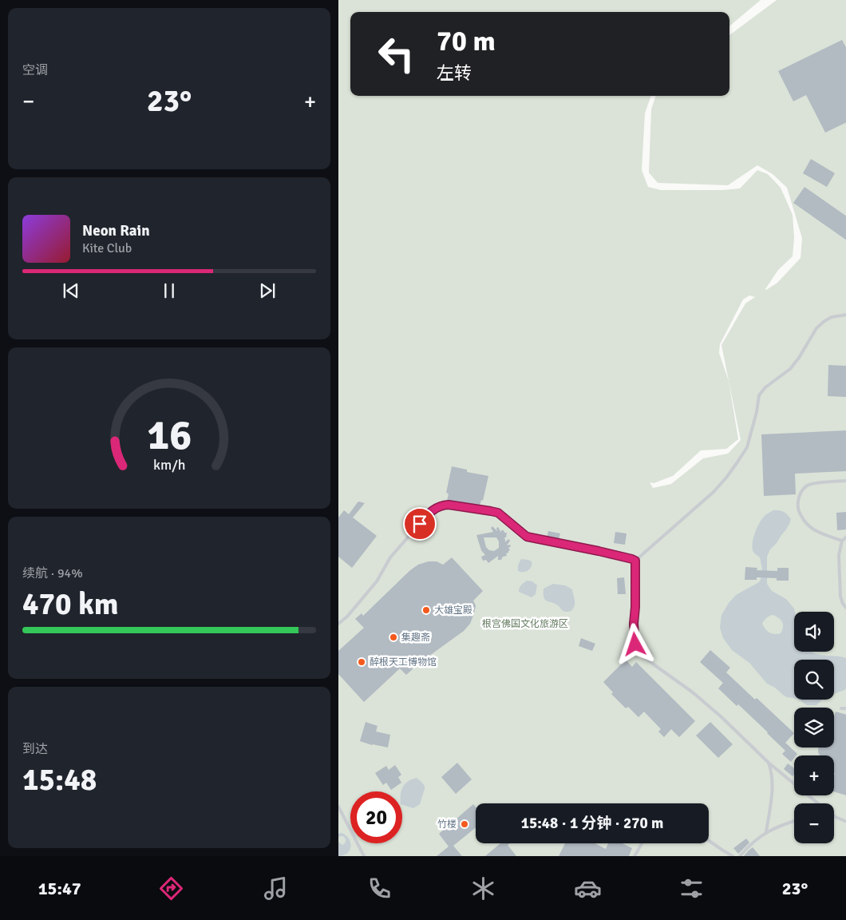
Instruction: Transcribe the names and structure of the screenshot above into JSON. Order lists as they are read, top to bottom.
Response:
{
  "parks": ["根宫佛国文化旅游区"],
  "places": [
    "大雄宝殿",
    "集趣斋",
    "醉根天工博物馆",
    "竹楼"
  ],
  "page": {
    "tile": [
      "空调",
      ["续航 · 94%", "470 km"],
      ["到达", "15:48"]
    ],
    "turn": ["70 m", "左转"],
    "heat": ["−", "23°", "+"],
    "song": ["Neon Rain", "Kite Club"],
    "map_buttons": ["+", "−"],
    "limit": "20",
    "trip": "15:48 · 1 分钟 · 270 m",
    "tabs": ["15:47", "23°"],
    "gauge": ["16", "km/h"]
  }
}
